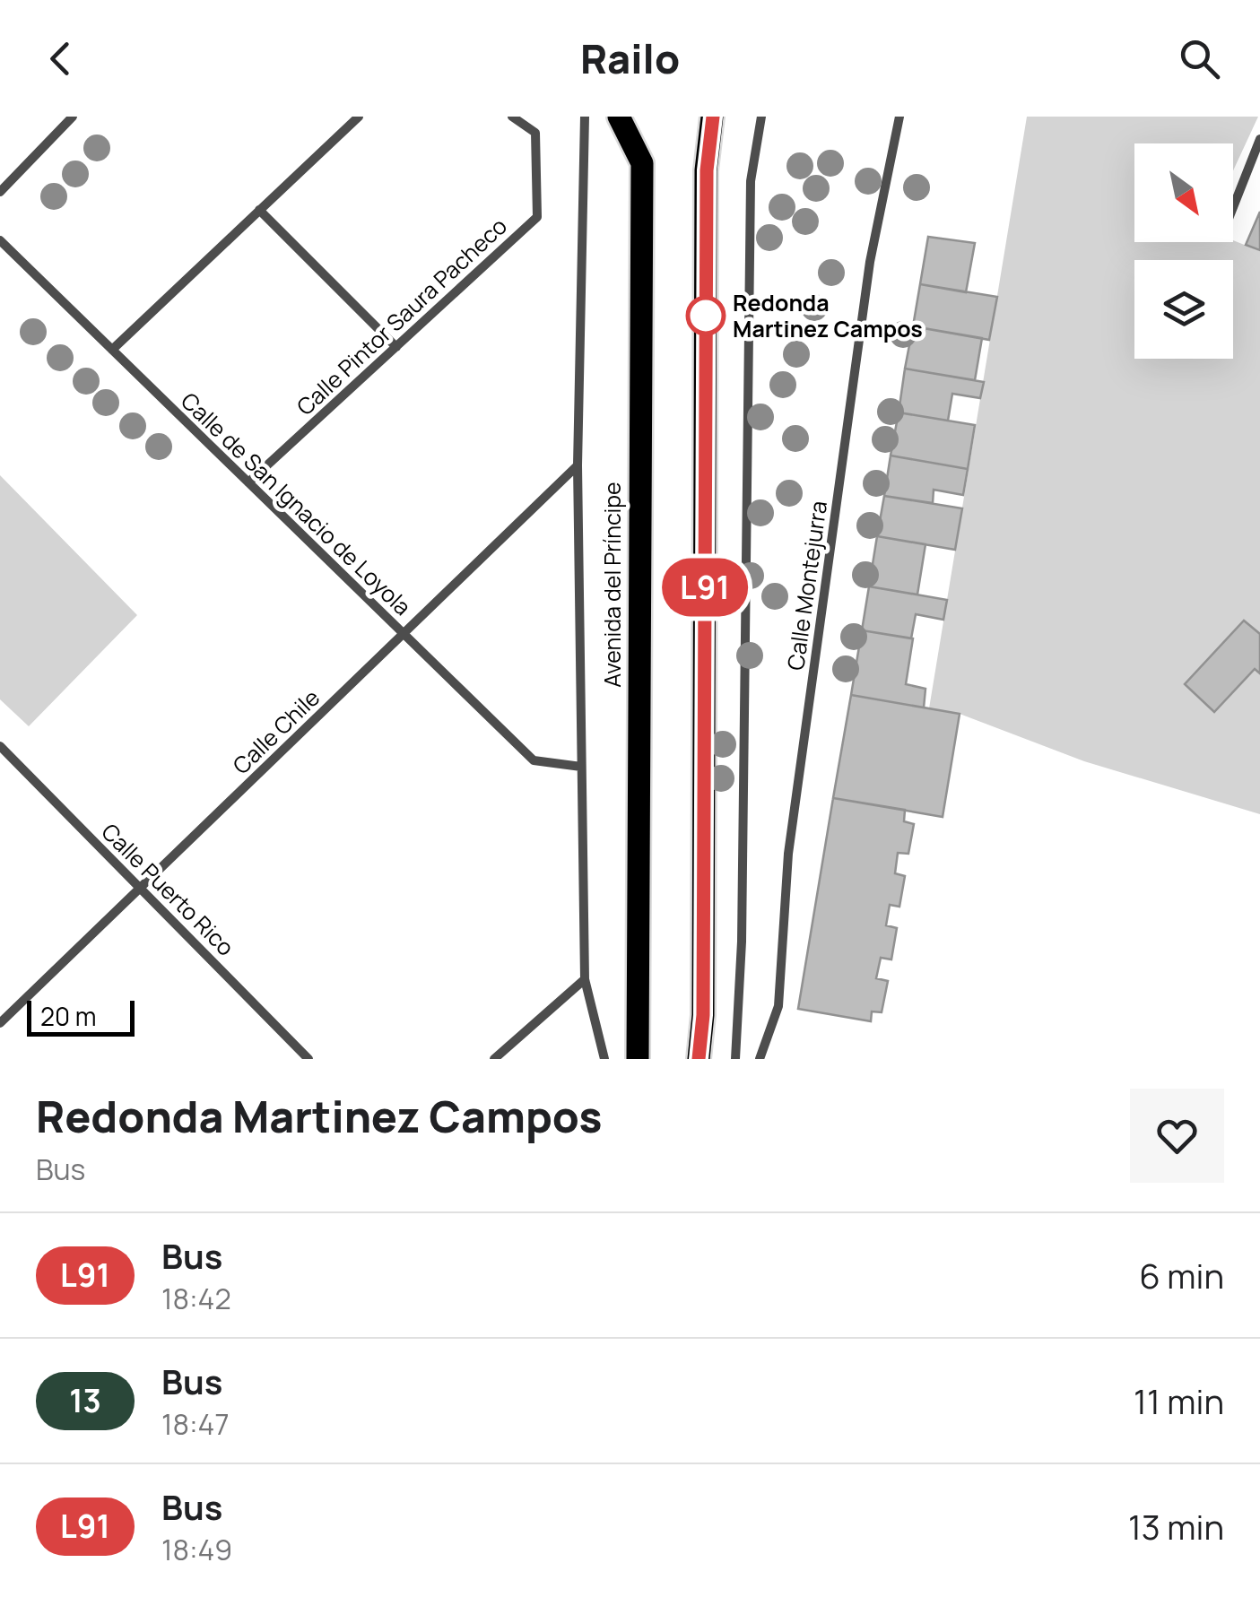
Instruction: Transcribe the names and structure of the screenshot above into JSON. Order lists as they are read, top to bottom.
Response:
{
  "streets": {
    "main road": ["Avenida del Príncipe"],
    "street": [
      "Calle Pintor Saura Pacheco",
      "Calle de San Ignacio de Loyola",
      "Calle Montejurra",
      "Calle Chile",
      "Calle Puerto Rico"
    ]
  },
  "crossings": [
    ["Calle Pintor Saura Pacheco", "Calle de San Ignacio de Loyola"],
    ["Calle de San Ignacio de Loyola", "Avenida del Príncipe"],
    ["Calle de San Ignacio de Loyola", "Calle Chile"],
    ["Avenida del Príncipe", "Calle Chile"],
    ["Calle Chile", "Calle Puerto Rico"]
  ],
  "places": ["Redonda Martinez Campos"],
  "lines": ["bus line L91"],
  "scale_bar": "20 m",
  "north": "bottom right",
  "page": {
    "header": "Railo",
    "on_map": "L91",
    "scale": "20 m",
    "heading": ["Redonda Martinez Campos", "Bus"],
    "list": [
      {
        "mark": "L91",
        "name": "Bus",
        "note": "18:42",
        "value": "6 min"
      },
      {
        "mark": "13",
        "name": "Bus",
        "note": "18:47",
        "value": "11 min"
      },
      {
        "mark": "L91",
        "name": "Bus",
        "note": "18:49",
        "value": "13 min"
      }
    ]
  }
}
